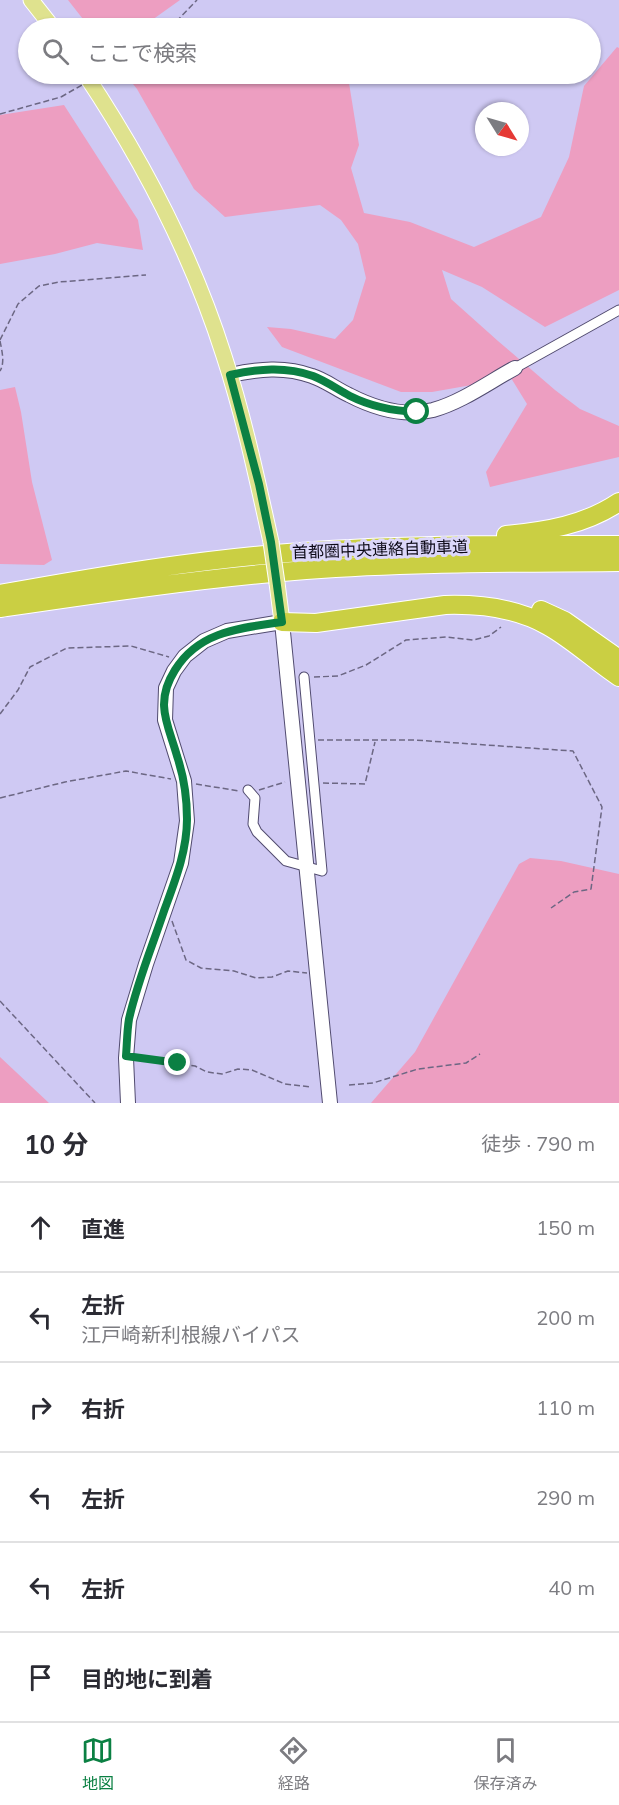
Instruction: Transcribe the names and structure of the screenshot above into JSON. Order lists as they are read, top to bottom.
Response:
{
  "streets": {
    "highway": ["首都圏中央連絡自動車道"]
  },
  "north": "bottom right",
  "page": {
    "search": "ここで検索",
    "heading": ["10 分", "徒歩 · 790 m"],
    "list": [
      ["直進", "150 m"],
      ["左折", "江戸崎新利根線バイパス", "200 m"],
      ["右折", "110 m"],
      ["左折", "290 m"],
      ["左折", "40 m"],
      "目的地に到着"
    ],
    "nav": ["地図", "経路", "保存済み"]
  }
}
